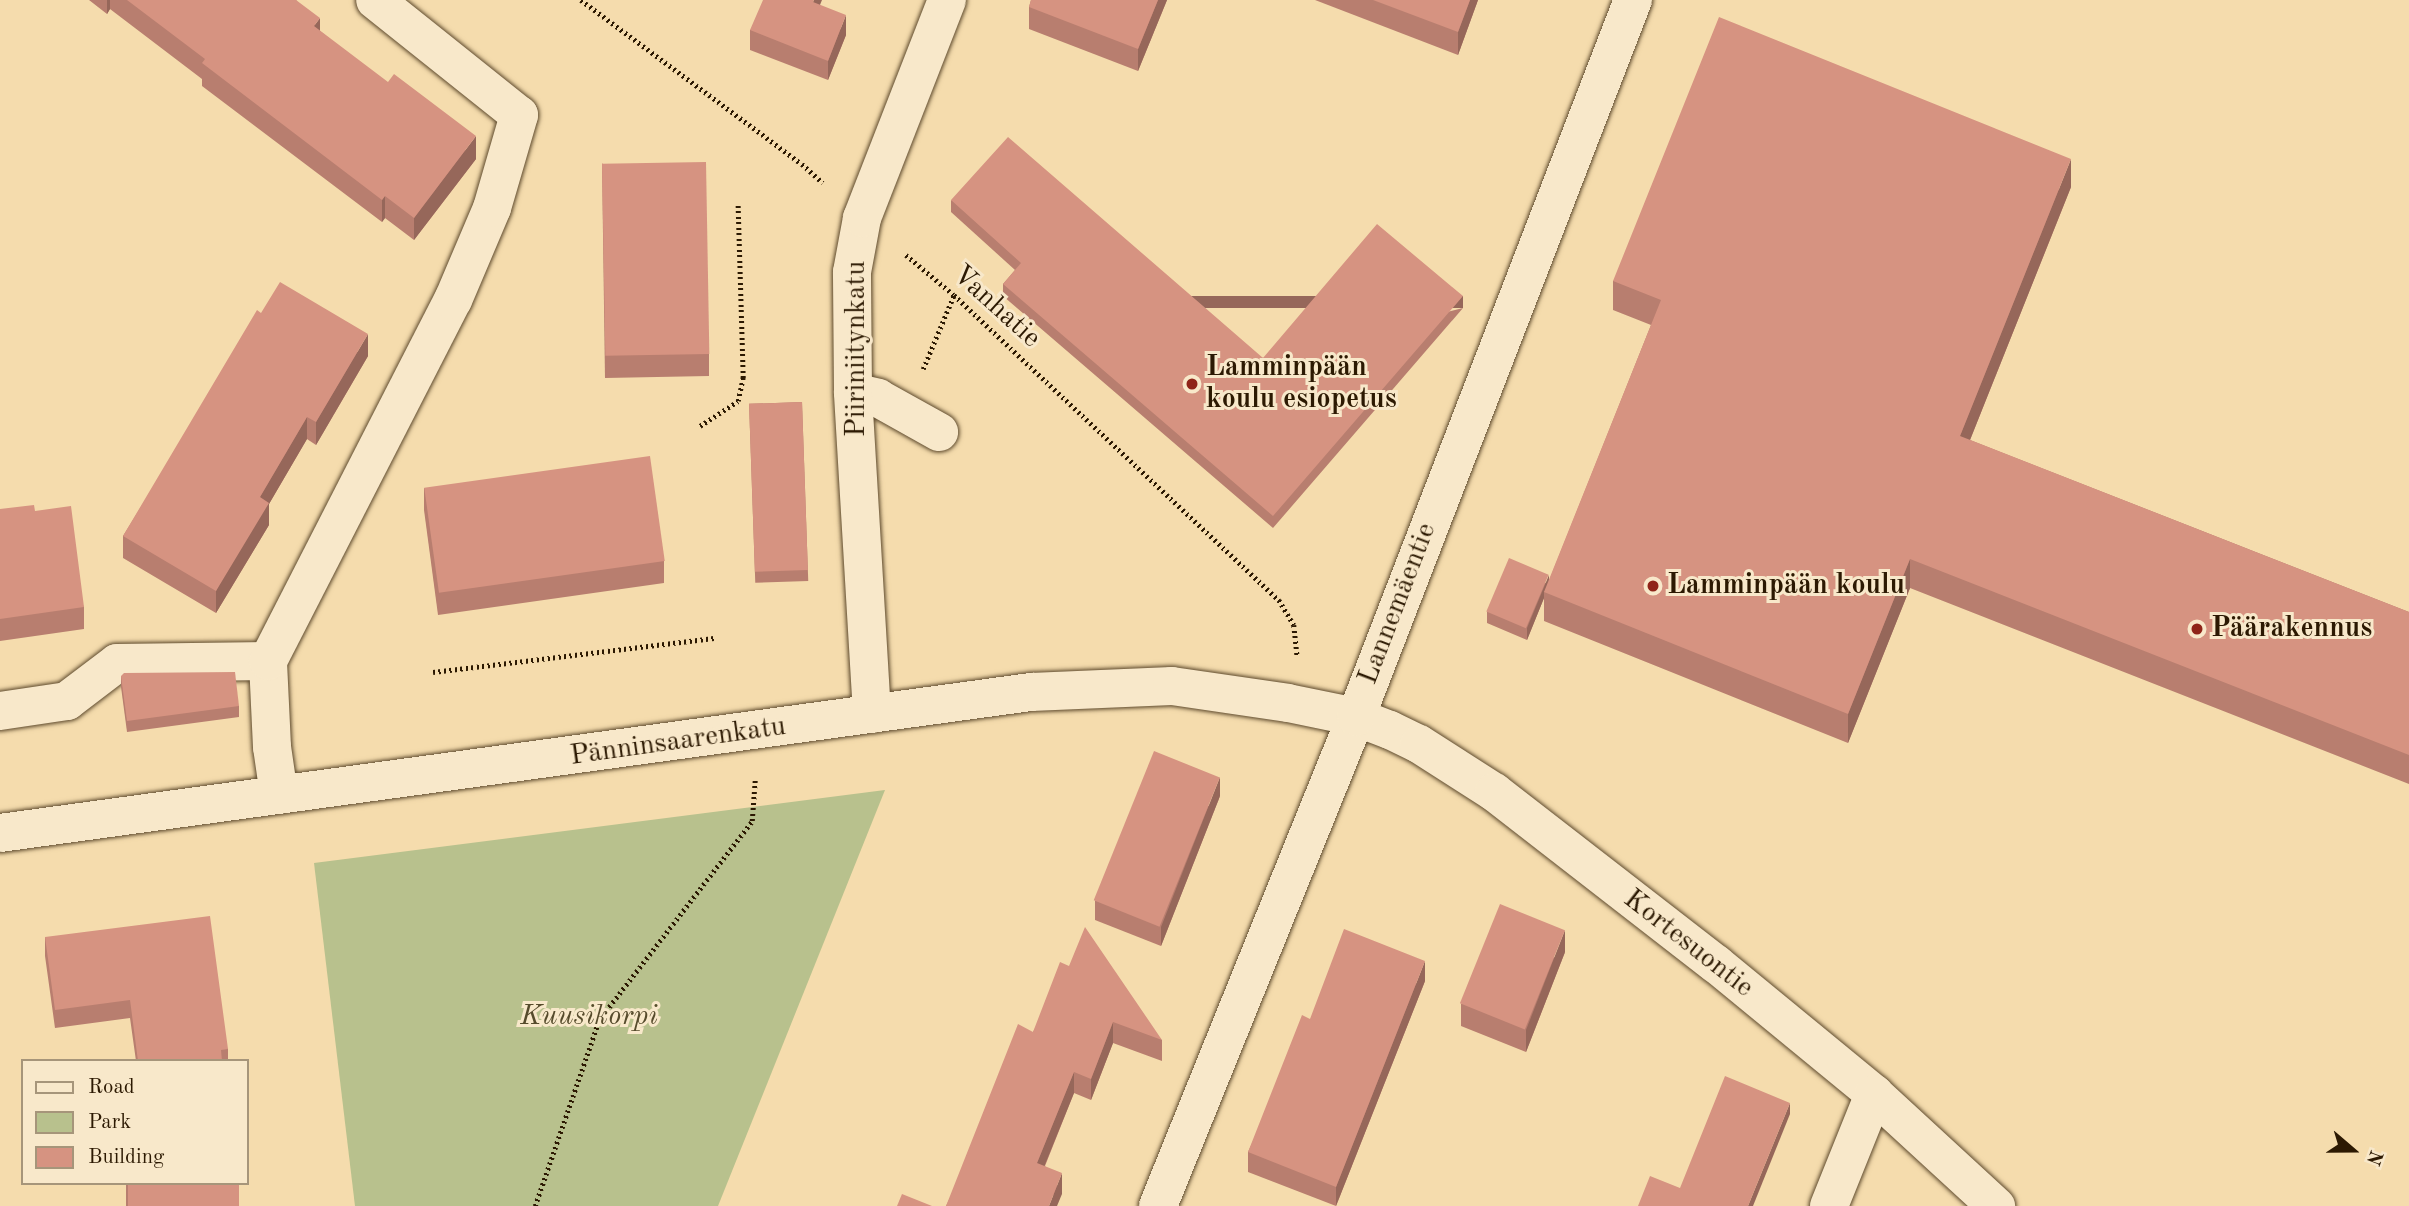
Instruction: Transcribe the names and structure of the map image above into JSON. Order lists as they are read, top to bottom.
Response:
{
  "streets": {
    "street": [
      "Piiriniitynkatu",
      "Lannemäentie",
      "Pänninsaarenkatu",
      "Kortesuontie"
    ],
    "path": ["Vanhatie"]
  },
  "crossings": [
    ["Vanhatie", "Piiriniitynkatu"],
    ["Vanhatie", "Pänninsaarenkatu"],
    ["Piiriniitynkatu", "Pänninsaarenkatu"],
    ["Lannemäentie", "Pänninsaarenkatu"],
    ["Lannemäentie", "Kortesuontie"],
    ["Pänninsaarenkatu", "Kortesuontie"]
  ],
  "parks": ["Kuusikorpi"],
  "places": ["Lamminpään koulu esiopetus", "Lamminpään koulu", "Päärakennus"],
  "legend": ["Road", "Park", "Building"],
  "north": "right"
}
